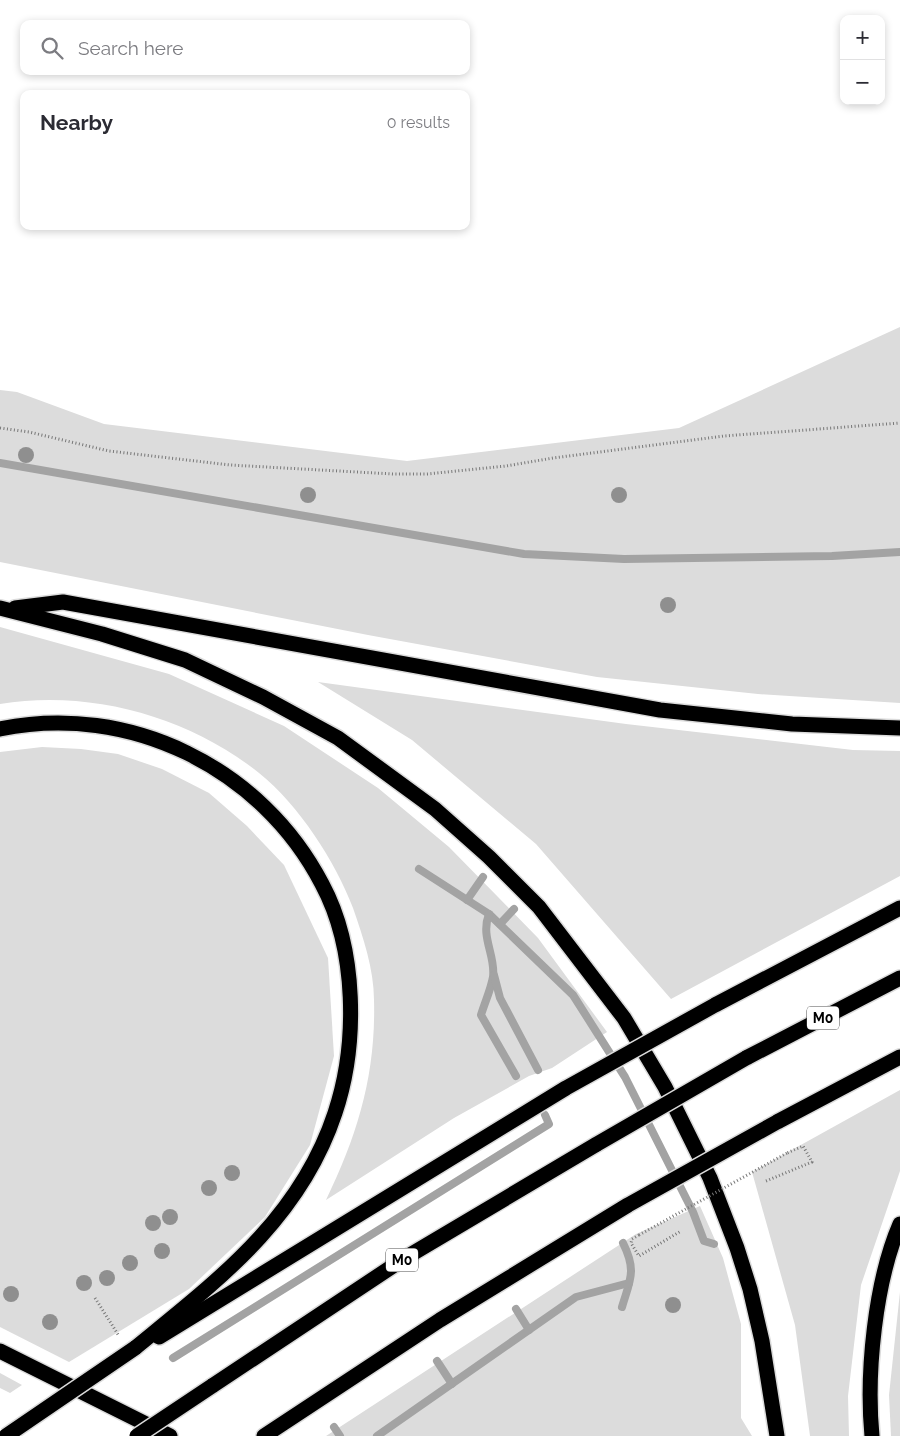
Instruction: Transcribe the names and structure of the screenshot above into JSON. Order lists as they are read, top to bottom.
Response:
{
  "streets": {
    "highway": ["M0"]
  },
  "page": {
    "map_buttons": ["+", "−"],
    "search": "Search here",
    "heading": ["Nearby", "0 results"]
  }
}
